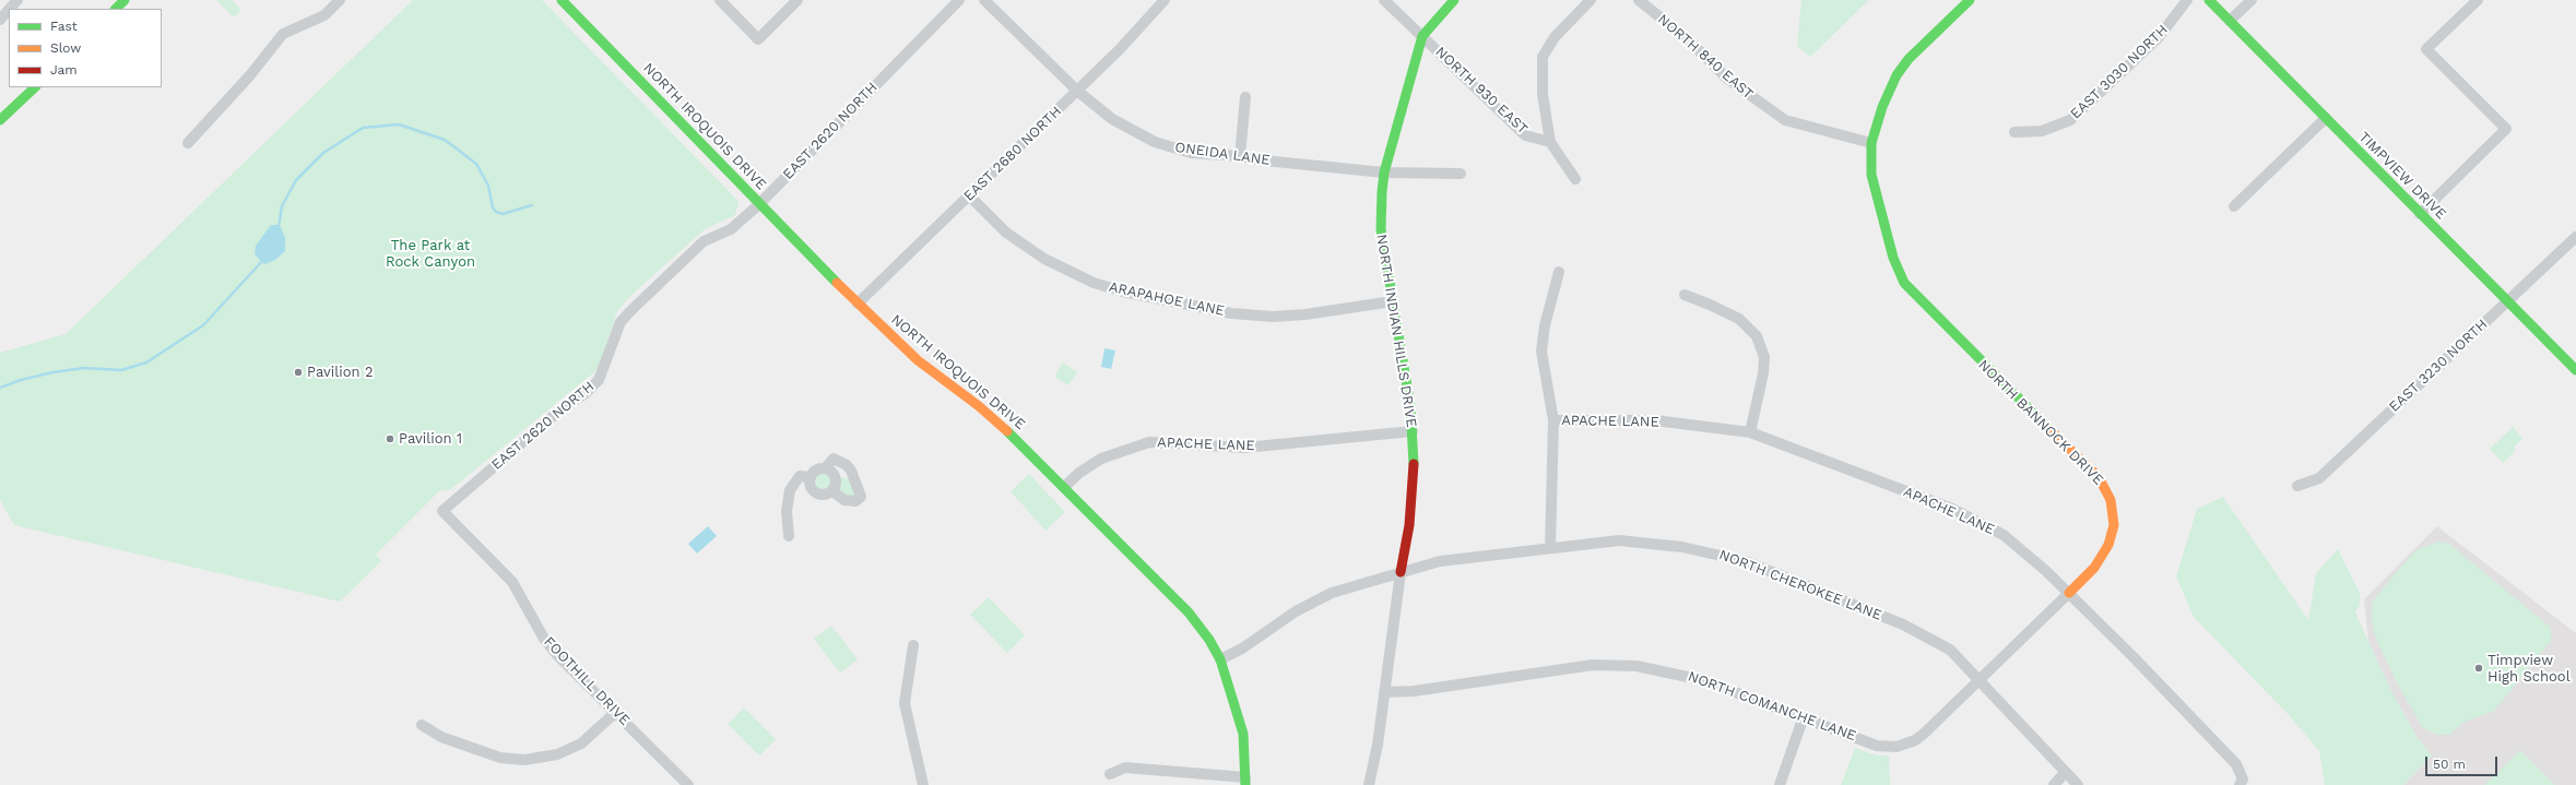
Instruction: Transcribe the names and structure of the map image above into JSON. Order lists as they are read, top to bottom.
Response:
{
  "streets": {
    "street": [
      "NORTH 840 EAST",
      "EAST 3030 NORTH",
      "NORTH 930 EAST",
      "NORTH IROQUOIS DRIVE",
      "EAST 2620 NORTH",
      "EAST 2680 NORTH",
      "ONEIDA LANE",
      "TIMPVIEW DRIVE",
      "ARAPAHOE LANE",
      "NORTH INDIAN HILLS DRIVE",
      "EAST 3230 NORTH",
      "APACHE LANE",
      "NORTH BANNOCK DRIVE",
      "NORTH CHEROKEE LANE",
      "FOOTHILL DRIVE",
      "NORTH COMANCHE LANE"
    ]
  },
  "crossings": [
    ["NORTH 840 EAST", "NORTH BANNOCK DRIVE"],
    ["NORTH 930 EAST", "NORTH INDIAN HILLS DRIVE"],
    ["NORTH IROQUOIS DRIVE", "EAST 2620 NORTH"],
    ["NORTH IROQUOIS DRIVE", "EAST 2680 NORTH"],
    ["NORTH IROQUOIS DRIVE", "APACHE LANE"],
    ["NORTH IROQUOIS DRIVE", "NORTH CHEROKEE LANE"],
    ["EAST 2620 NORTH", "FOOTHILL DRIVE"],
    ["EAST 2680 NORTH", "ONEIDA LANE"],
    ["EAST 2680 NORTH", "ARAPAHOE LANE"],
    ["ONEIDA LANE", "NORTH INDIAN HILLS DRIVE"],
    ["TIMPVIEW DRIVE", "EAST 3230 NORTH"],
    ["ARAPAHOE LANE", "NORTH INDIAN HILLS DRIVE"],
    ["NORTH INDIAN HILLS DRIVE", "APACHE LANE"],
    ["NORTH INDIAN HILLS DRIVE", "NORTH CHEROKEE LANE"],
    ["NORTH INDIAN HILLS DRIVE", "NORTH COMANCHE LANE"],
    ["APACHE LANE", "NORTH BANNOCK DRIVE"],
    ["NORTH BANNOCK DRIVE", "NORTH CHEROKEE LANE"],
    ["NORTH BANNOCK DRIVE", "NORTH COMANCHE LANE"],
    ["NORTH CHEROKEE LANE", "NORTH COMANCHE LANE"]
  ],
  "parks": ["The Park at Rock Canyon"],
  "places": ["Pavilion 2", "Pavilion 1", "Timpview High School"],
  "legend": ["Fast", "Slow", "Jam"],
  "scale_bar": "50 m"
}
